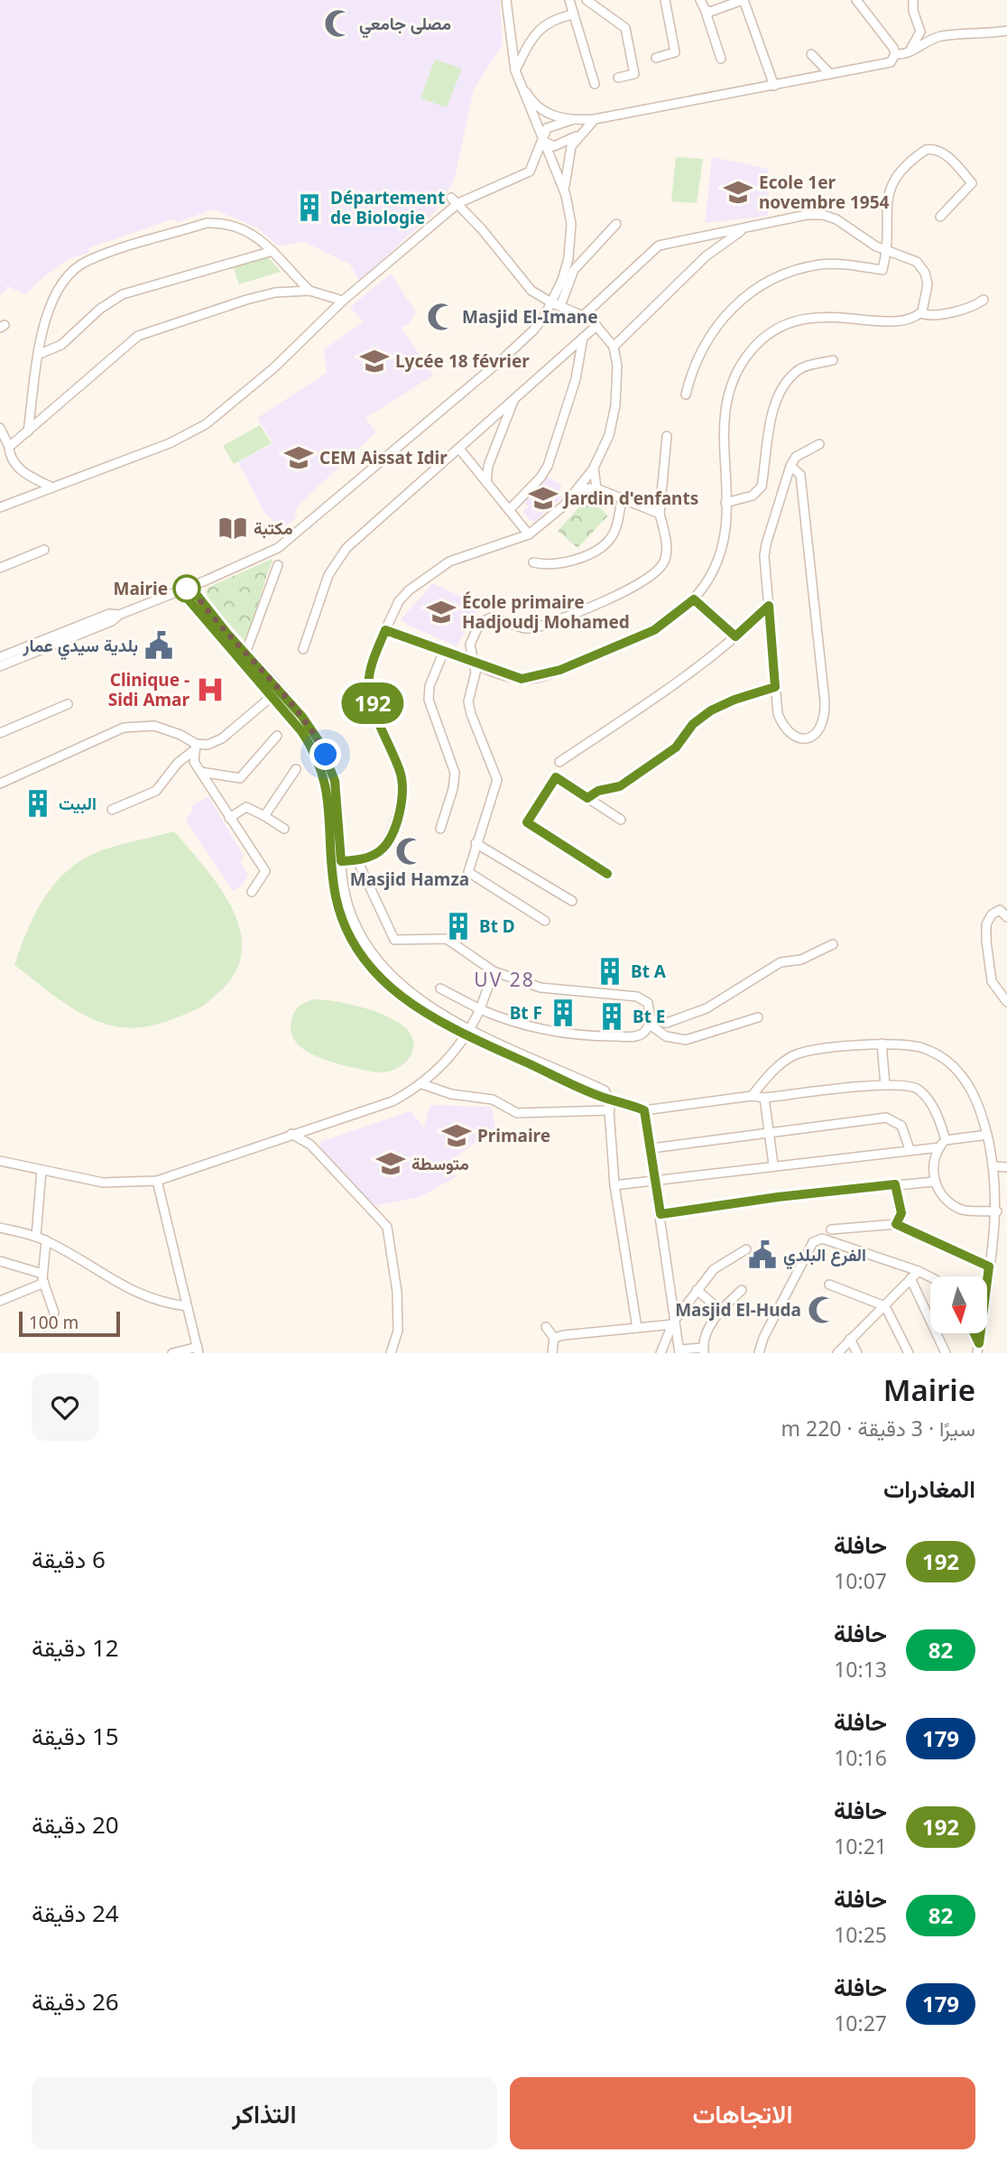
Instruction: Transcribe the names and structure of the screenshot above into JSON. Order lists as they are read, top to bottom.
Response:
{
  "districts": ["UV 28"],
  "places": {
    "mosque": [
      "مصلى جامعي",
      "Masjid El-Imane",
      "Masjid Hamza",
      "Masjid El-Huda"
    ],
    "school or university": [
      "Ecole 1er novembre 1954",
      "Lycée 18 février",
      "CEM Aissat Idir",
      "Jardin d'enfants",
      "École primaire Hadjoudj Mohamed",
      "Primaire",
      "متوسطة"
    ],
    "building": [
      "Département de Biologie",
      "البيت",
      "Bt D",
      "Bt A",
      "Bt F",
      "Bt E"
    ],
    "library": ["مكتبة"],
    "other": ["Mairie"],
    "public building": ["بلدية سيدي عمار", "الفرع البلدي"],
    "hospital": ["Clinique - Sidi Amar"]
  },
  "lines": ["bus line 192"],
  "scale_bar": "100 m",
  "north": "bottom",
  "page": {
    "on_map": "192",
    "scale": "100 m",
    "heading": [
      ["Mairie", "سيرًا · 3 دقيقة · 220 m"],
      "المغادرات"
    ],
    "list": [
      {
        "mark": "192",
        "name": "حافلة",
        "note": "10:07",
        "value": "6 دقيقة"
      },
      {
        "mark": "82",
        "name": "حافلة",
        "note": "10:13",
        "value": "12 دقيقة"
      },
      {
        "mark": "179",
        "name": "حافلة",
        "note": "10:16",
        "value": "15 دقيقة"
      },
      {
        "mark": "192",
        "name": "حافلة",
        "note": "10:21",
        "value": "20 دقيقة"
      },
      {
        "mark": "82",
        "name": "حافلة",
        "note": "10:25",
        "value": "24 دقيقة"
      },
      {
        "mark": "179",
        "name": "حافلة",
        "note": "10:27",
        "value": "26 دقيقة"
      }
    ],
    "buttons": ["الاتجاهات", "التذاكر"]
  }
}
